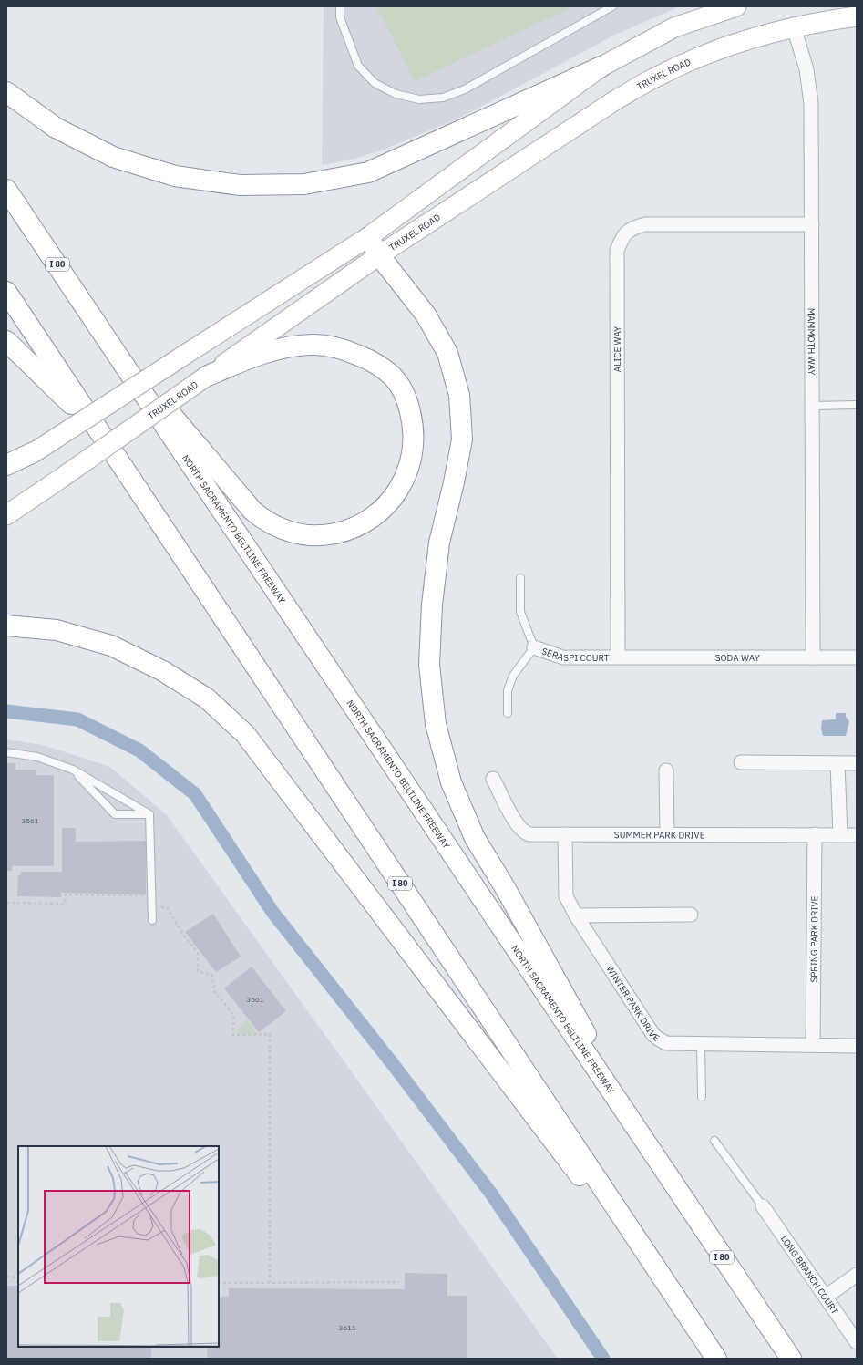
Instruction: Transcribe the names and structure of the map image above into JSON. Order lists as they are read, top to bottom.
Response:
{
  "streets": {
    "highway": ["I 80", "NORTH SACRAMENTO BELTLINE FREEWAY"],
    "main road": ["TRUXEL ROAD"],
    "street": [
      "MAMMOTH WAY",
      "ALICE WAY",
      "SERASPI COURT",
      "SODA WAY",
      "SUMMER PARK DRIVE",
      "SPRING PARK DRIVE",
      "WINTER PARK DRIVE",
      "LONG BRANCH COURT"
    ]
  },
  "crossings": [
    ["TRUXEL ROAD", "MAMMOTH WAY"],
    ["MAMMOTH WAY", "ALICE WAY"],
    ["MAMMOTH WAY", "SODA WAY"],
    ["ALICE WAY", "SERASPI COURT"],
    ["ALICE WAY", "SODA WAY"],
    ["SERASPI COURT", "SODA WAY"],
    ["SUMMER PARK DRIVE", "SPRING PARK DRIVE"],
    ["SUMMER PARK DRIVE", "WINTER PARK DRIVE"],
    ["SPRING PARK DRIVE", "WINTER PARK DRIVE"]
  ],
  "house_numbers": ["3561", "3601", "3611"]
}
